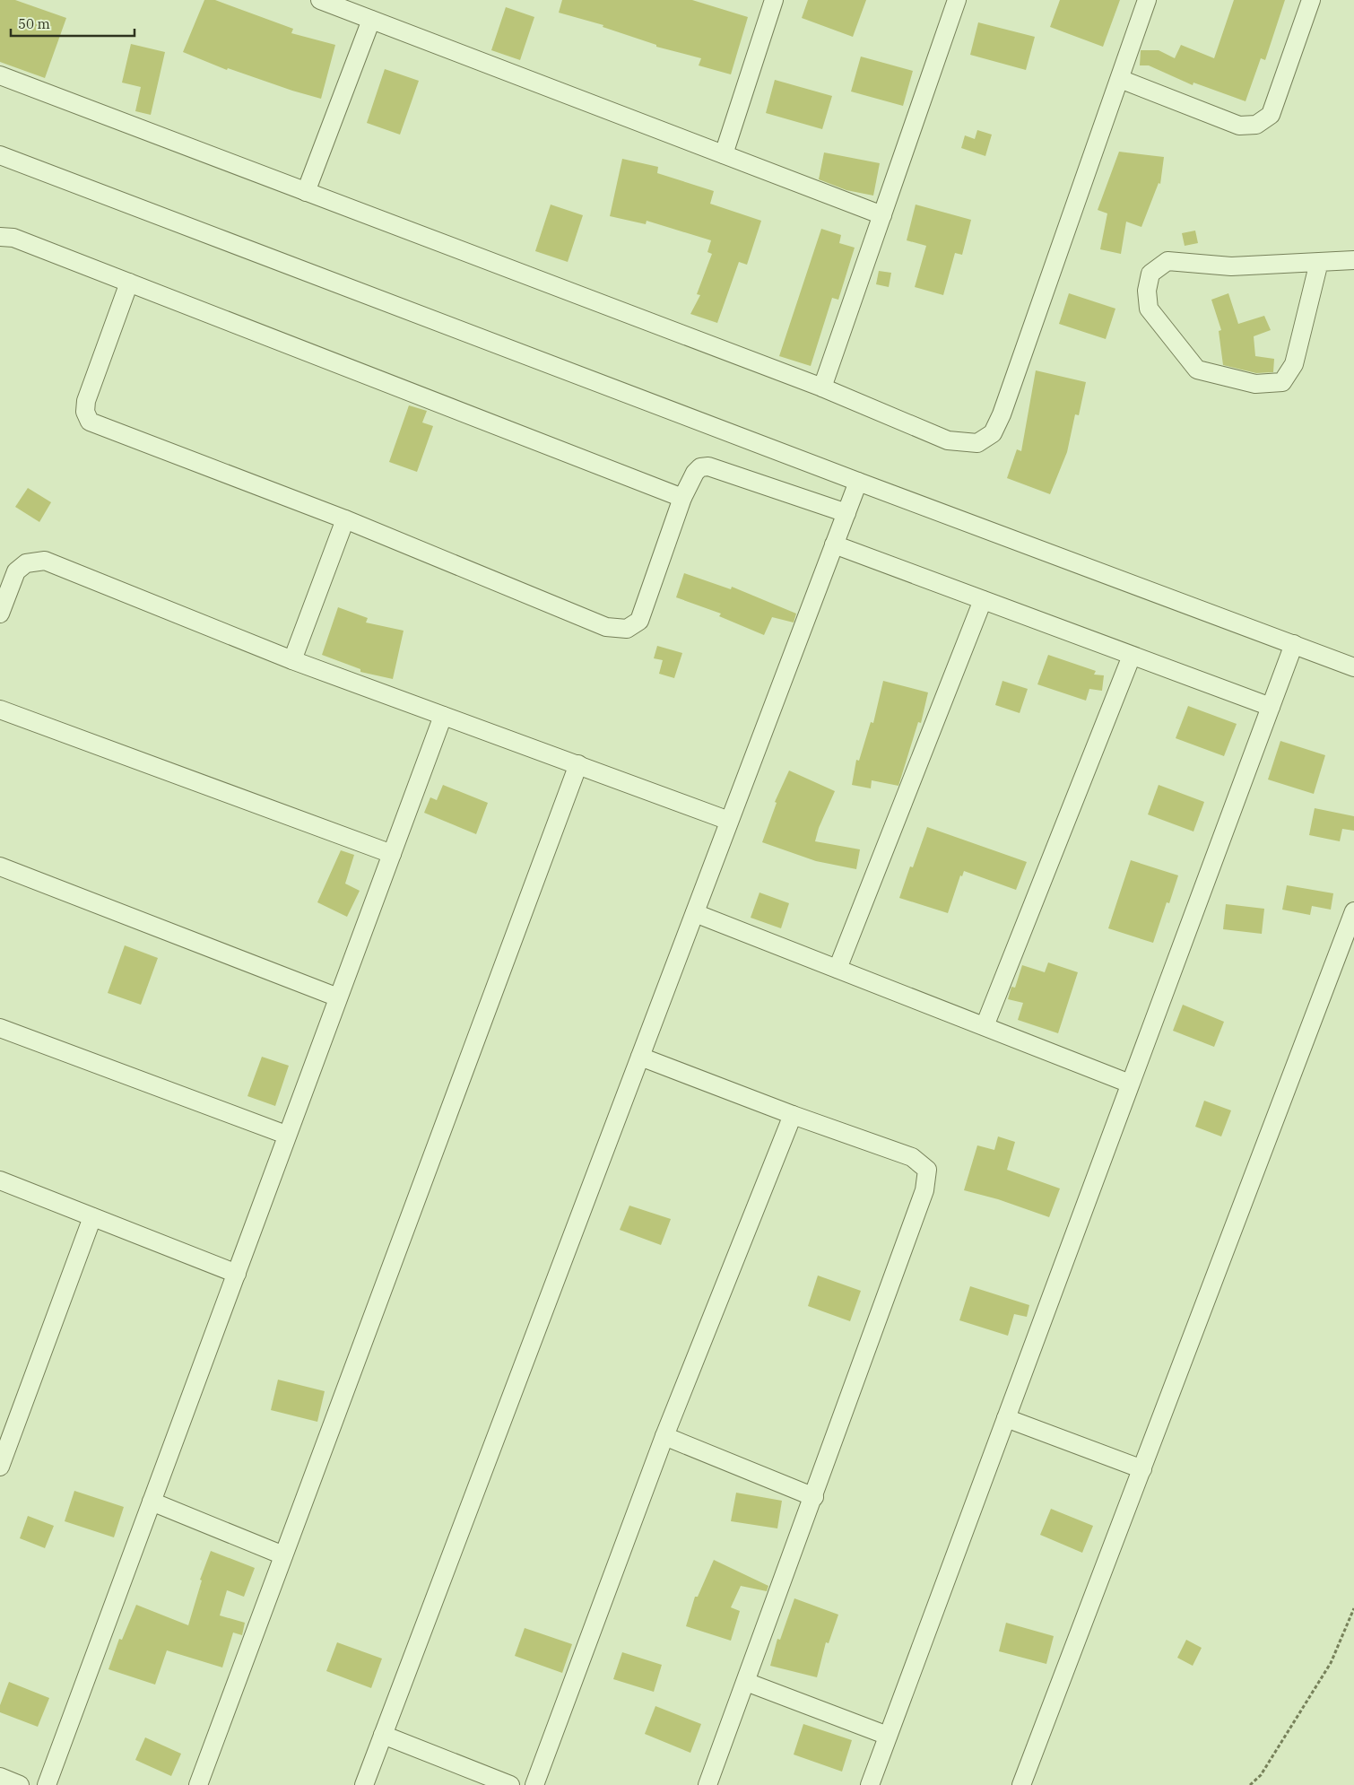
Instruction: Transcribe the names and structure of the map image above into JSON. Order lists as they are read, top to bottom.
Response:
{
  "scale_bar": "50 m"
}
